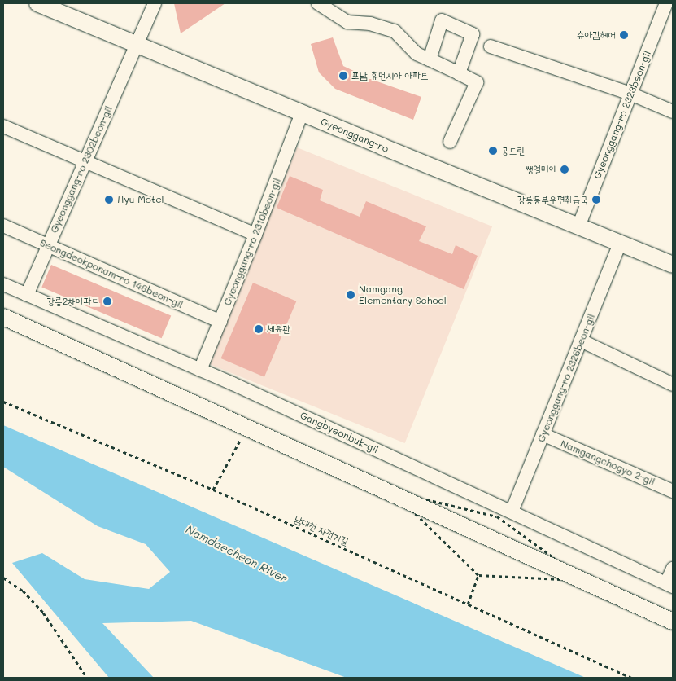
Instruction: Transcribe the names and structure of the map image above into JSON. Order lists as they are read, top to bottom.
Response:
{
  "streets": {
    "street": [
      "Gyeonggang-ro 2323beon-gil",
      "Gyeonggang-ro",
      "Gyeonggang-ro 2302beon-gil",
      "Gyeonggang-ro 2310beon-gil",
      "Seongdeokponam-ro 146beon-gil",
      "Gyeonggang-ro 2326beon-gil",
      "Gangbyeonbuk-gil",
      "Namgangchogyo 2-gil"
    ],
    "path": ["남대천 자전거길"]
  },
  "crossings": [
    ["Gyeonggang-ro 2323beon-gil", "Gyeonggang-ro"],
    ["Gyeonggang-ro", "Gyeonggang-ro 2302beon-gil"],
    ["Gyeonggang-ro", "Gyeonggang-ro 2310beon-gil"],
    ["Gyeonggang-ro", "Gyeonggang-ro 2326beon-gil"],
    ["Gyeonggang-ro 2302beon-gil", "Seongdeokponam-ro 146beon-gil"],
    ["Gyeonggang-ro 2302beon-gil", "Gangbyeonbuk-gil"],
    ["Gyeonggang-ro 2310beon-gil", "Seongdeokponam-ro 146beon-gil"],
    ["Gyeonggang-ro 2310beon-gil", "Gangbyeonbuk-gil"],
    ["Gyeonggang-ro 2326beon-gil", "Gangbyeonbuk-gil"],
    ["Gyeonggang-ro 2326beon-gil", "Namgangchogyo 2-gil"]
  ],
  "water": ["Namdaecheon River"],
  "places": [
    "슈아김헤어",
    "포남 휴먼시아 아파트",
    "공드린",
    "쌩얼미인",
    "Hyu Motel",
    "강릉동부우편취급국",
    "Namgang Elementary School",
    "강릉2차아파트",
    "체육관"
  ]
}
